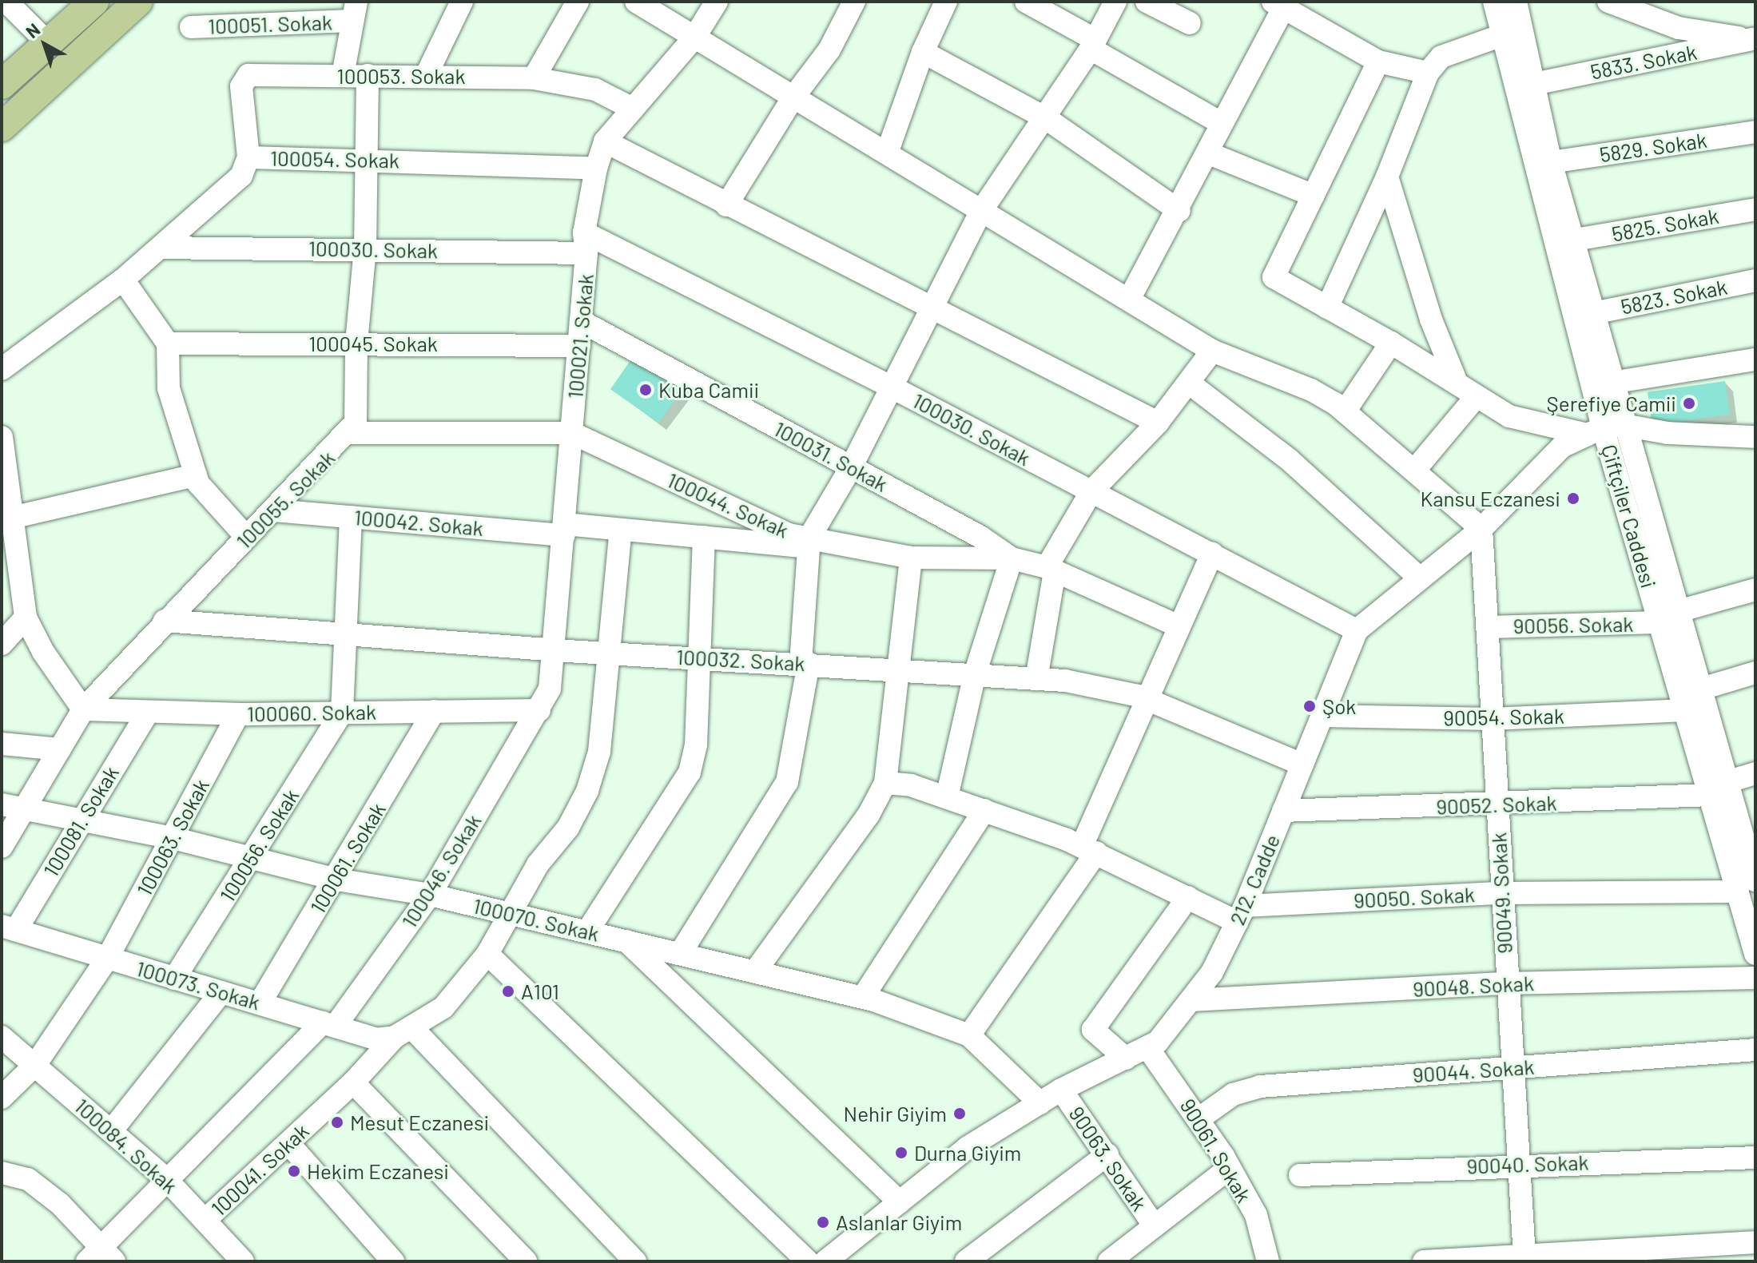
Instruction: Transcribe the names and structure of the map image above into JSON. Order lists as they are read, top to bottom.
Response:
{
  "streets": {
    "street": [
      "100051. Sokak",
      "5833. Sokak",
      "100053. Sokak",
      "5829. Sokak",
      "100054. Sokak",
      "5825. Sokak",
      "100030. Sokak",
      "5823. Sokak",
      "100021. Sokak",
      "100045. Sokak",
      "100031. Sokak",
      "100055. Sokak",
      "100044. Sokak",
      "Çiftçiler Caddesi",
      "100042. Sokak",
      "90056. Sokak",
      "100032. Sokak",
      "100060. Sokak",
      "90054. Sokak",
      "90052. Sokak",
      "100081. Sokak",
      "100063. Sokak",
      "100056. Sokak",
      "100061. Sokak",
      "100046. Sokak",
      "212. Cadde",
      "90049. Sokak",
      "90050. Sokak",
      "100070. Sokak",
      "100073. Sokak",
      "90048. Sokak",
      "90044. Sokak",
      "100084. Sokak",
      "90061. Sokak",
      "90063. Sokak",
      "90040. Sokak",
      "100041. Sokak"
    ]
  },
  "crossings": [
    ["5833. Sokak", "Çiftçiler Caddesi"],
    ["100053. Sokak", "100054. Sokak"],
    ["100053. Sokak", "100021. Sokak"],
    ["100053. Sokak", "100055. Sokak"],
    ["5829. Sokak", "Çiftçiler Caddesi"],
    ["100054. Sokak", "100030. Sokak"],
    ["100054. Sokak", "100021. Sokak"],
    ["100054. Sokak", "100055. Sokak"],
    ["5825. Sokak", "Çiftçiler Caddesi"],
    ["100030. Sokak", "100021. Sokak"],
    ["100030. Sokak", "100055. Sokak"],
    ["100030. Sokak", "212. Cadde"],
    ["5823. Sokak", "Çiftçiler Caddesi"],
    ["100021. Sokak", "100045. Sokak"],
    ["100021. Sokak", "100031. Sokak"],
    ["100021. Sokak", "100044. Sokak"],
    ["100021. Sokak", "100042. Sokak"],
    ["100021. Sokak", "100032. Sokak"],
    ["100021. Sokak", "100060. Sokak"],
    ["100021. Sokak", "100046. Sokak"],
    ["100045. Sokak", "100055. Sokak"],
    ["100031. Sokak", "100044. Sokak"],
    ["100055. Sokak", "100044. Sokak"],
    ["100055. Sokak", "100042. Sokak"],
    ["100055. Sokak", "100032. Sokak"],
    ["100055. Sokak", "100060. Sokak"],
    ["100055. Sokak", "100070. Sokak"],
    ["100044. Sokak", "100042. Sokak"],
    ["Çiftçiler Caddesi", "90056. Sokak"],
    ["Çiftçiler Caddesi", "90054. Sokak"],
    ["Çiftçiler Caddesi", "90052. Sokak"],
    ["Çiftçiler Caddesi", "212. Cadde"],
    ["Çiftçiler Caddesi", "90050. Sokak"],
    ["100042. Sokak", "100041. Sokak"],
    ["90056. Sokak", "90049. Sokak"],
    ["100032. Sokak", "212. Cadde"],
    ["100032. Sokak", "100041. Sokak"],
    ["100060. Sokak", "100081. Sokak"],
    ["100060. Sokak", "100063. Sokak"],
    ["100060. Sokak", "100056. Sokak"],
    ["100060. Sokak", "100061. Sokak"],
    ["100060. Sokak", "100046. Sokak"],
    ["90054. Sokak", "212. Cadde"],
    ["90054. Sokak", "90049. Sokak"],
    ["90052. Sokak", "212. Cadde"],
    ["90052. Sokak", "90049. Sokak"],
    ["100081. Sokak", "100070. Sokak"],
    ["100081. Sokak", "100073. Sokak"],
    ["100063. Sokak", "100070. Sokak"],
    ["100063. Sokak", "100073. Sokak"],
    ["100063. Sokak", "100084. Sokak"],
    ["100056. Sokak", "100070. Sokak"],
    ["100056. Sokak", "100073. Sokak"],
    ["100061. Sokak", "100070. Sokak"],
    ["100061. Sokak", "100073. Sokak"],
    ["100046. Sokak", "100070. Sokak"],
    ["100046. Sokak", "100073. Sokak"],
    ["100046. Sokak", "100084. Sokak"],
    ["212. Cadde", "90049. Sokak"],
    ["212. Cadde", "90050. Sokak"],
    ["212. Cadde", "100070. Sokak"],
    ["212. Cadde", "90048. Sokak"],
    ["212. Cadde", "90061. Sokak"],
    ["212. Cadde", "90063. Sokak"],
    ["90049. Sokak", "90050. Sokak"],
    ["90049. Sokak", "90048. Sokak"],
    ["90049. Sokak", "90044. Sokak"],
    ["90049. Sokak", "90040. Sokak"],
    ["100070. Sokak", "100041. Sokak"],
    ["100073. Sokak", "100041. Sokak"],
    ["90044. Sokak", "90061. Sokak"],
    ["100084. Sokak", "100041. Sokak"]
  ],
  "places": [
    "Kuba Camii",
    "Şerefiye Camii",
    "Kansu Eczanesi",
    "Şok",
    "A101",
    "Nehir Giyim",
    "Mesut Eczanesi",
    "Durna Giyim",
    "Hekim Eczanesi",
    "Aslanlar Giyim"
  ],
  "north": "top left"
}
